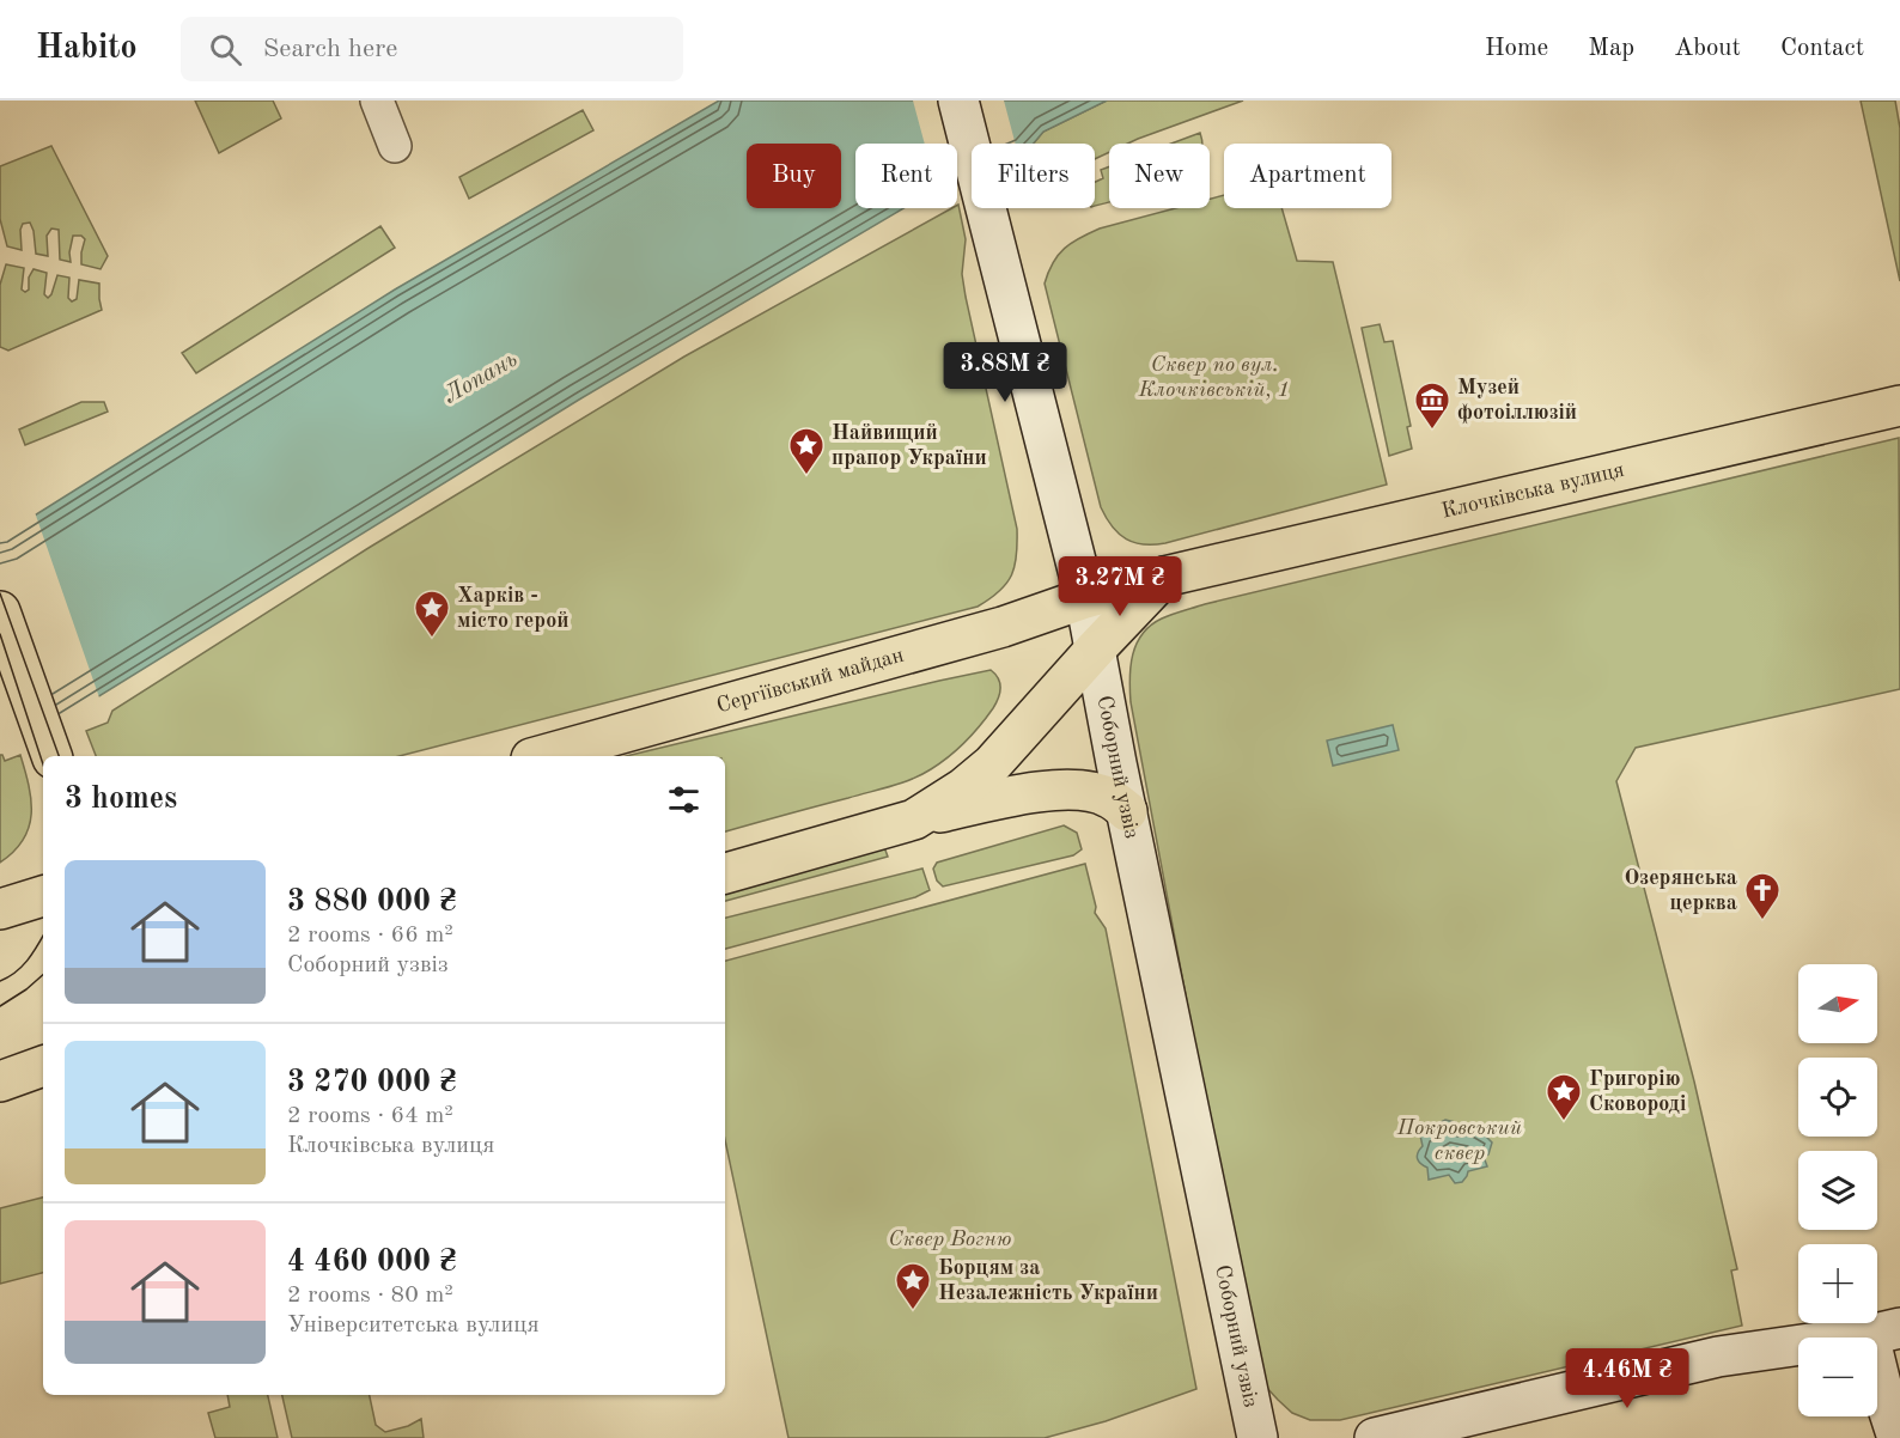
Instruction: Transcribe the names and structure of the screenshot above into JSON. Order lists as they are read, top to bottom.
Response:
{
  "streets": {
    "main road": ["Клочківська вулиця", "Сергіївський майдан"],
    "street": ["Соборний узвіз"]
  },
  "crossings": [
    ["Клочківська вулиця", "Сергіївський майдан"],
    ["Клочківська вулиця", "Соборний узвіз"],
    ["Сергіївський майдан", "Соборний узвіз"]
  ],
  "water": ["Лопань"],
  "parks": ["Сквер по вул. Клочківській, 1", "Покровський сквер", "Сквер Вогню"],
  "places": {
    "museum": ["Музей фотоіллюзій"],
    "place": [
      "Найвищий прапор України",
      "Харків - місто герой",
      "Григорiю Сковороді",
      "Борцям за Незалежність України"
    ],
    "church": ["Озерянська церква"]
  },
  "north": "right",
  "page": {
    "header": "Habito",
    "search": "Search here",
    "nav": [
      "Home",
      "Map",
      "About",
      "Contact"
    ],
    "chip": [
      "Buy",
      "Rent",
      "Filters",
      "New",
      "Apartment"
    ],
    "price": ["3.88M ₴", "3.27M ₴", "4.46M ₴"],
    "heading": "3 homes",
    "list": [
      {
        "name": "3 880 000 ₴",
        "note": "2 rooms · 66 m² · Соборний узвіз"
      },
      {
        "name": "3 270 000 ₴",
        "note": "2 rooms · 64 m² · Клочківська вулиця"
      },
      {
        "name": "4 460 000 ₴",
        "note": "2 rooms · 80 m² · Університетська вулиця"
      }
    ],
    "map_buttons": ["+", "−"]
  }
}
